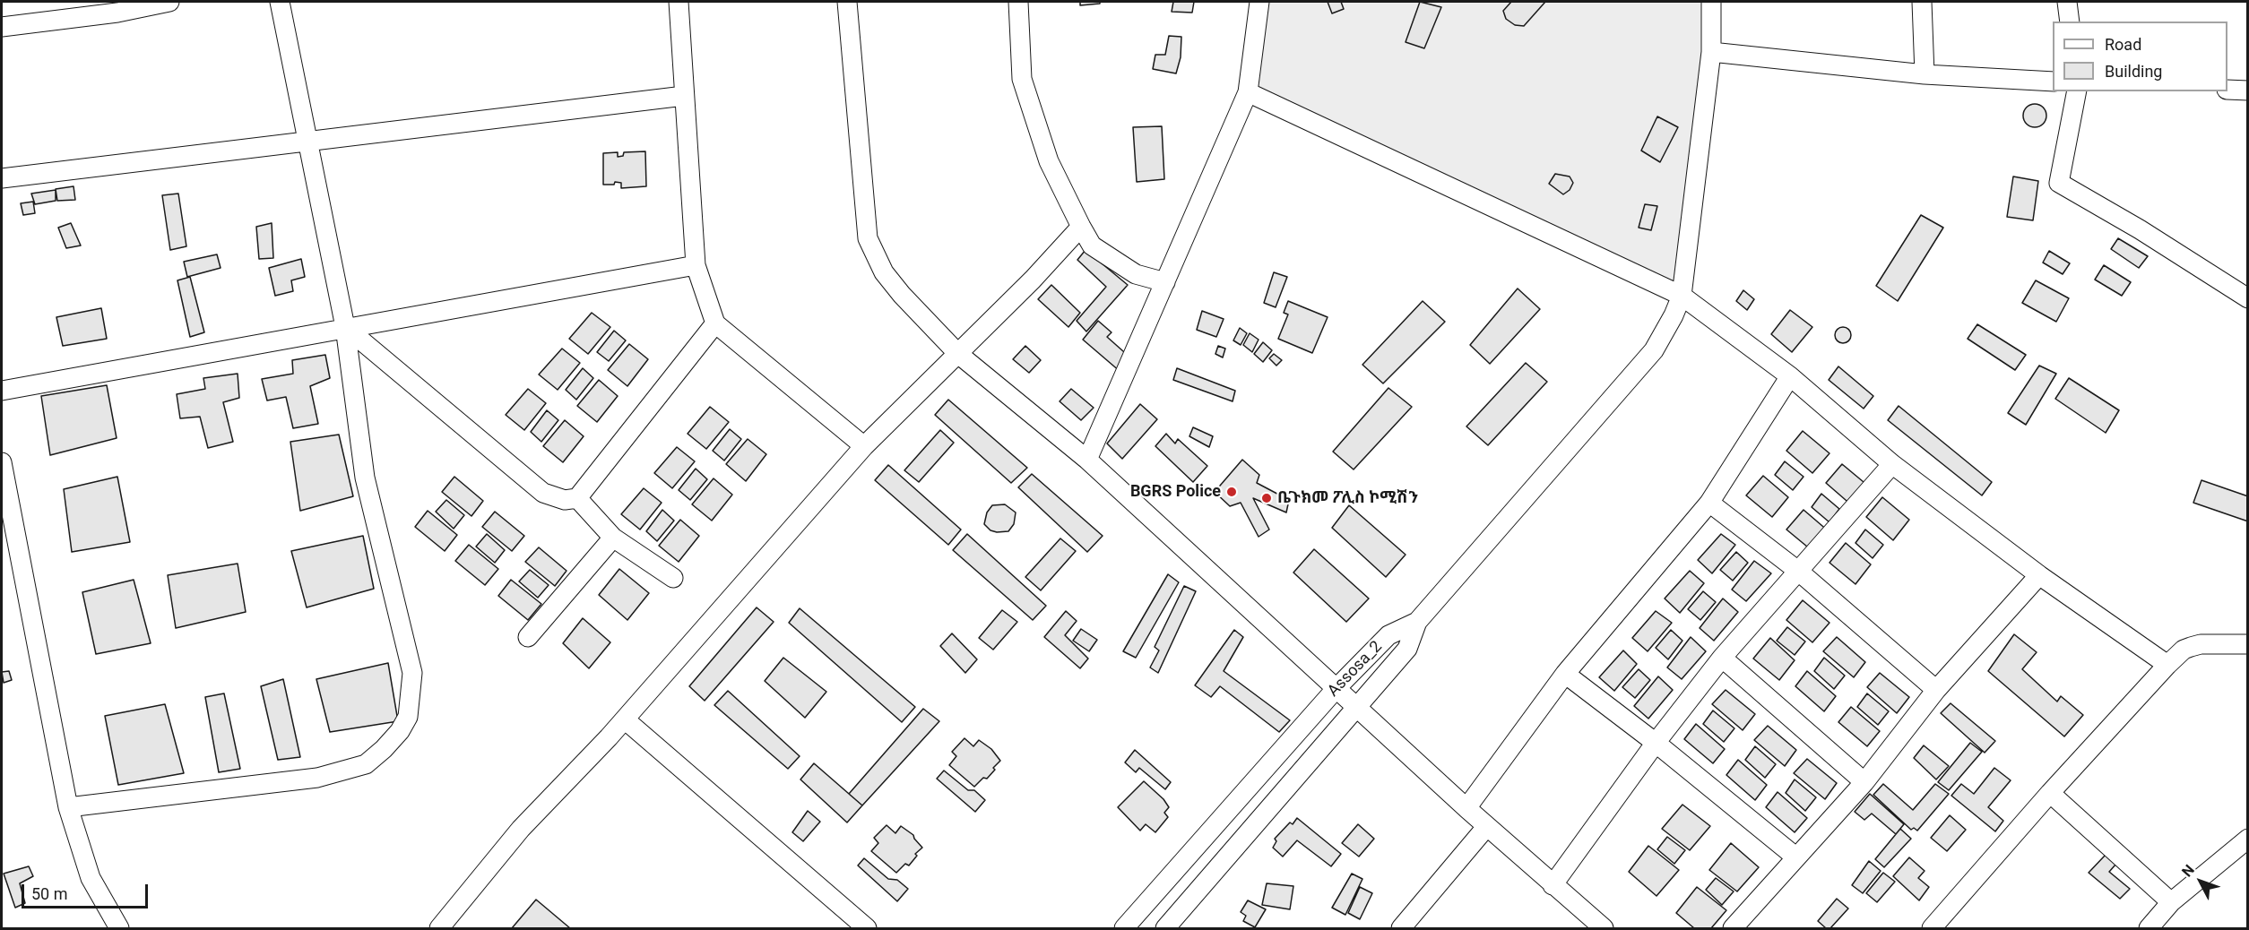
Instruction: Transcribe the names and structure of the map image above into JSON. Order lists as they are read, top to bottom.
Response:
{
  "streets": {
    "street": ["Assosa_2"]
  },
  "places": ["BGRS Police", "ቤጉክመ ፖሊስ ኮሚሽን"],
  "legend": ["Road", "Building"],
  "scale_bar": "50 m",
  "north": "top left"
}
